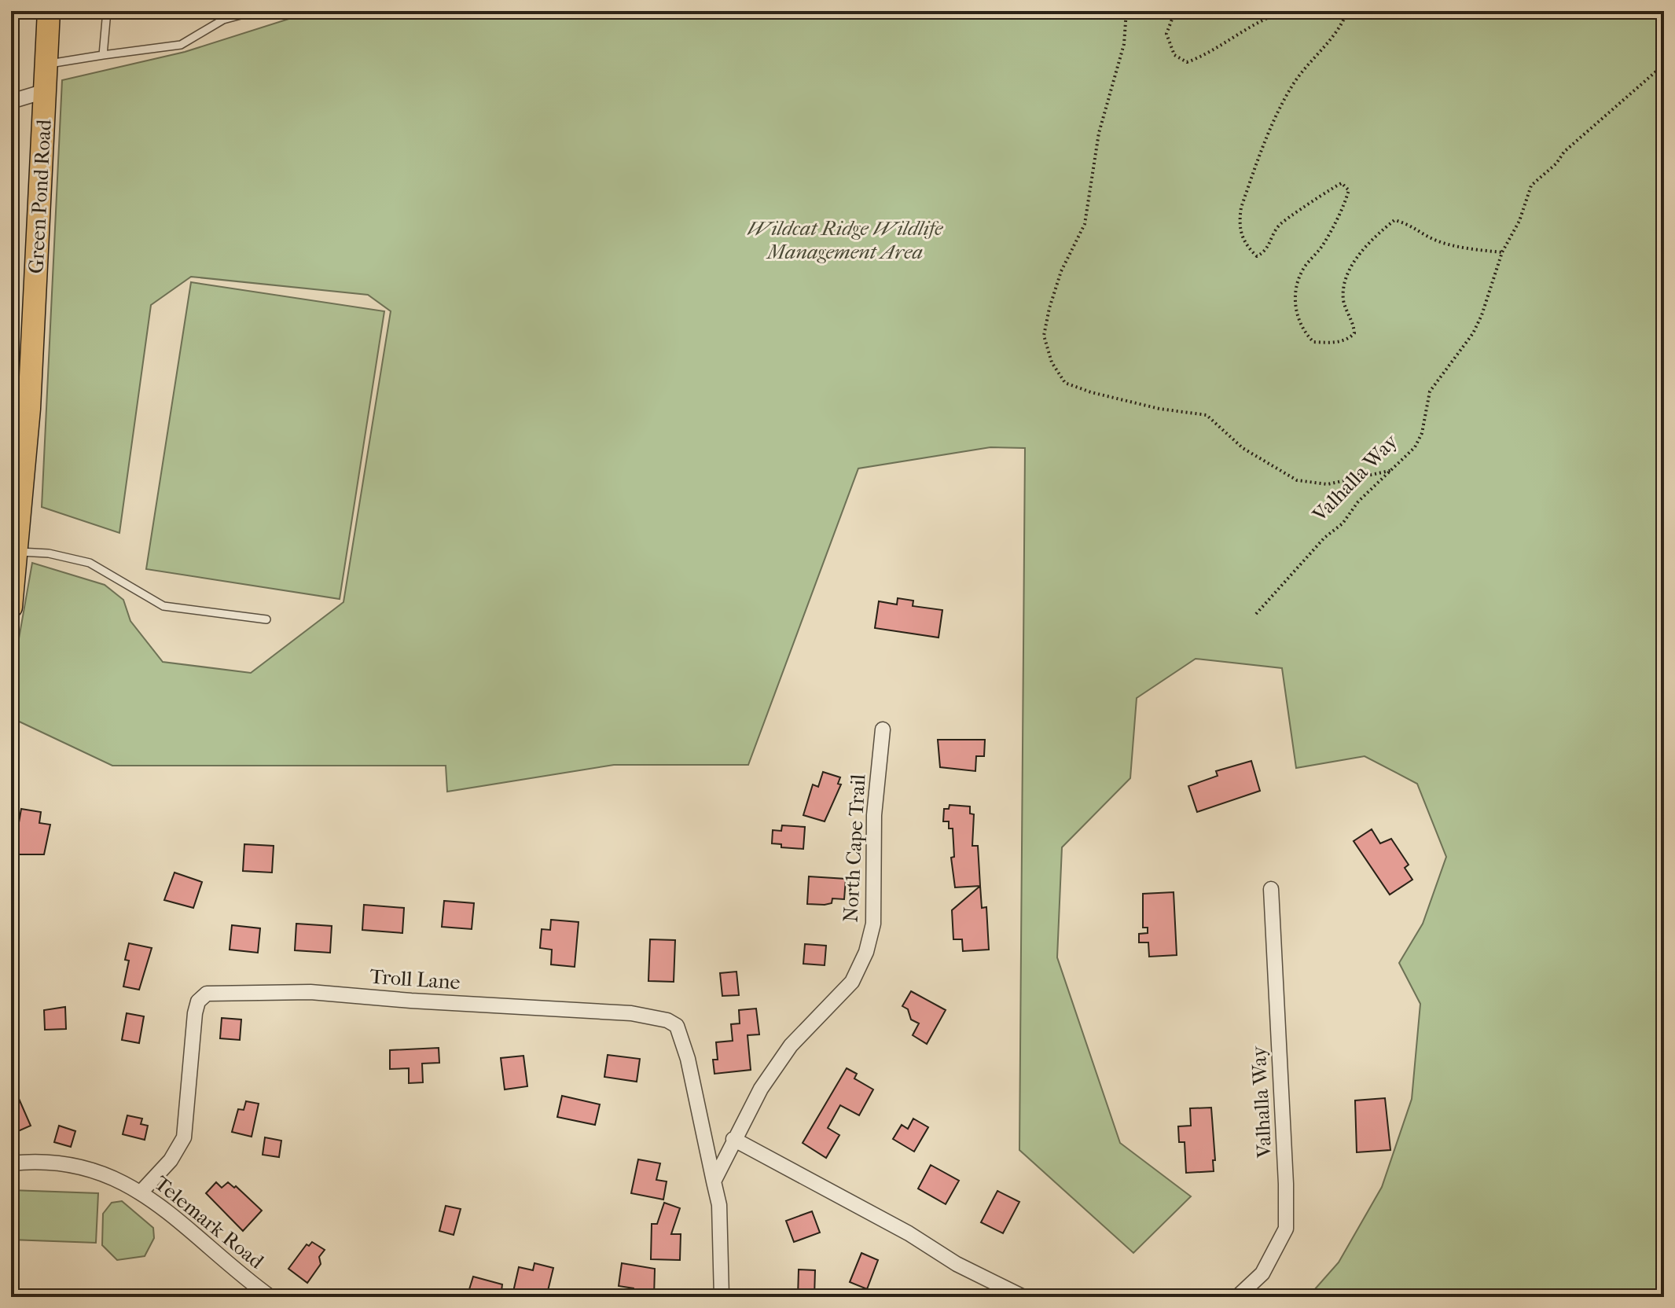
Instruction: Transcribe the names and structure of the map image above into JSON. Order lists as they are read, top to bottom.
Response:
{
  "streets": {
    "main road": ["Green Pond Road"],
    "street": [
      "Valhalla Way",
      "North Cape Trail",
      "Troll Lane",
      "Telemark Road"
    ]
  },
  "crossings": [
    ["North Cape Trail", "Troll Lane"],
    ["Troll Lane", "Telemark Road"]
  ],
  "parks": ["Wildcat Ridge Wildlife Management Area"]
}
